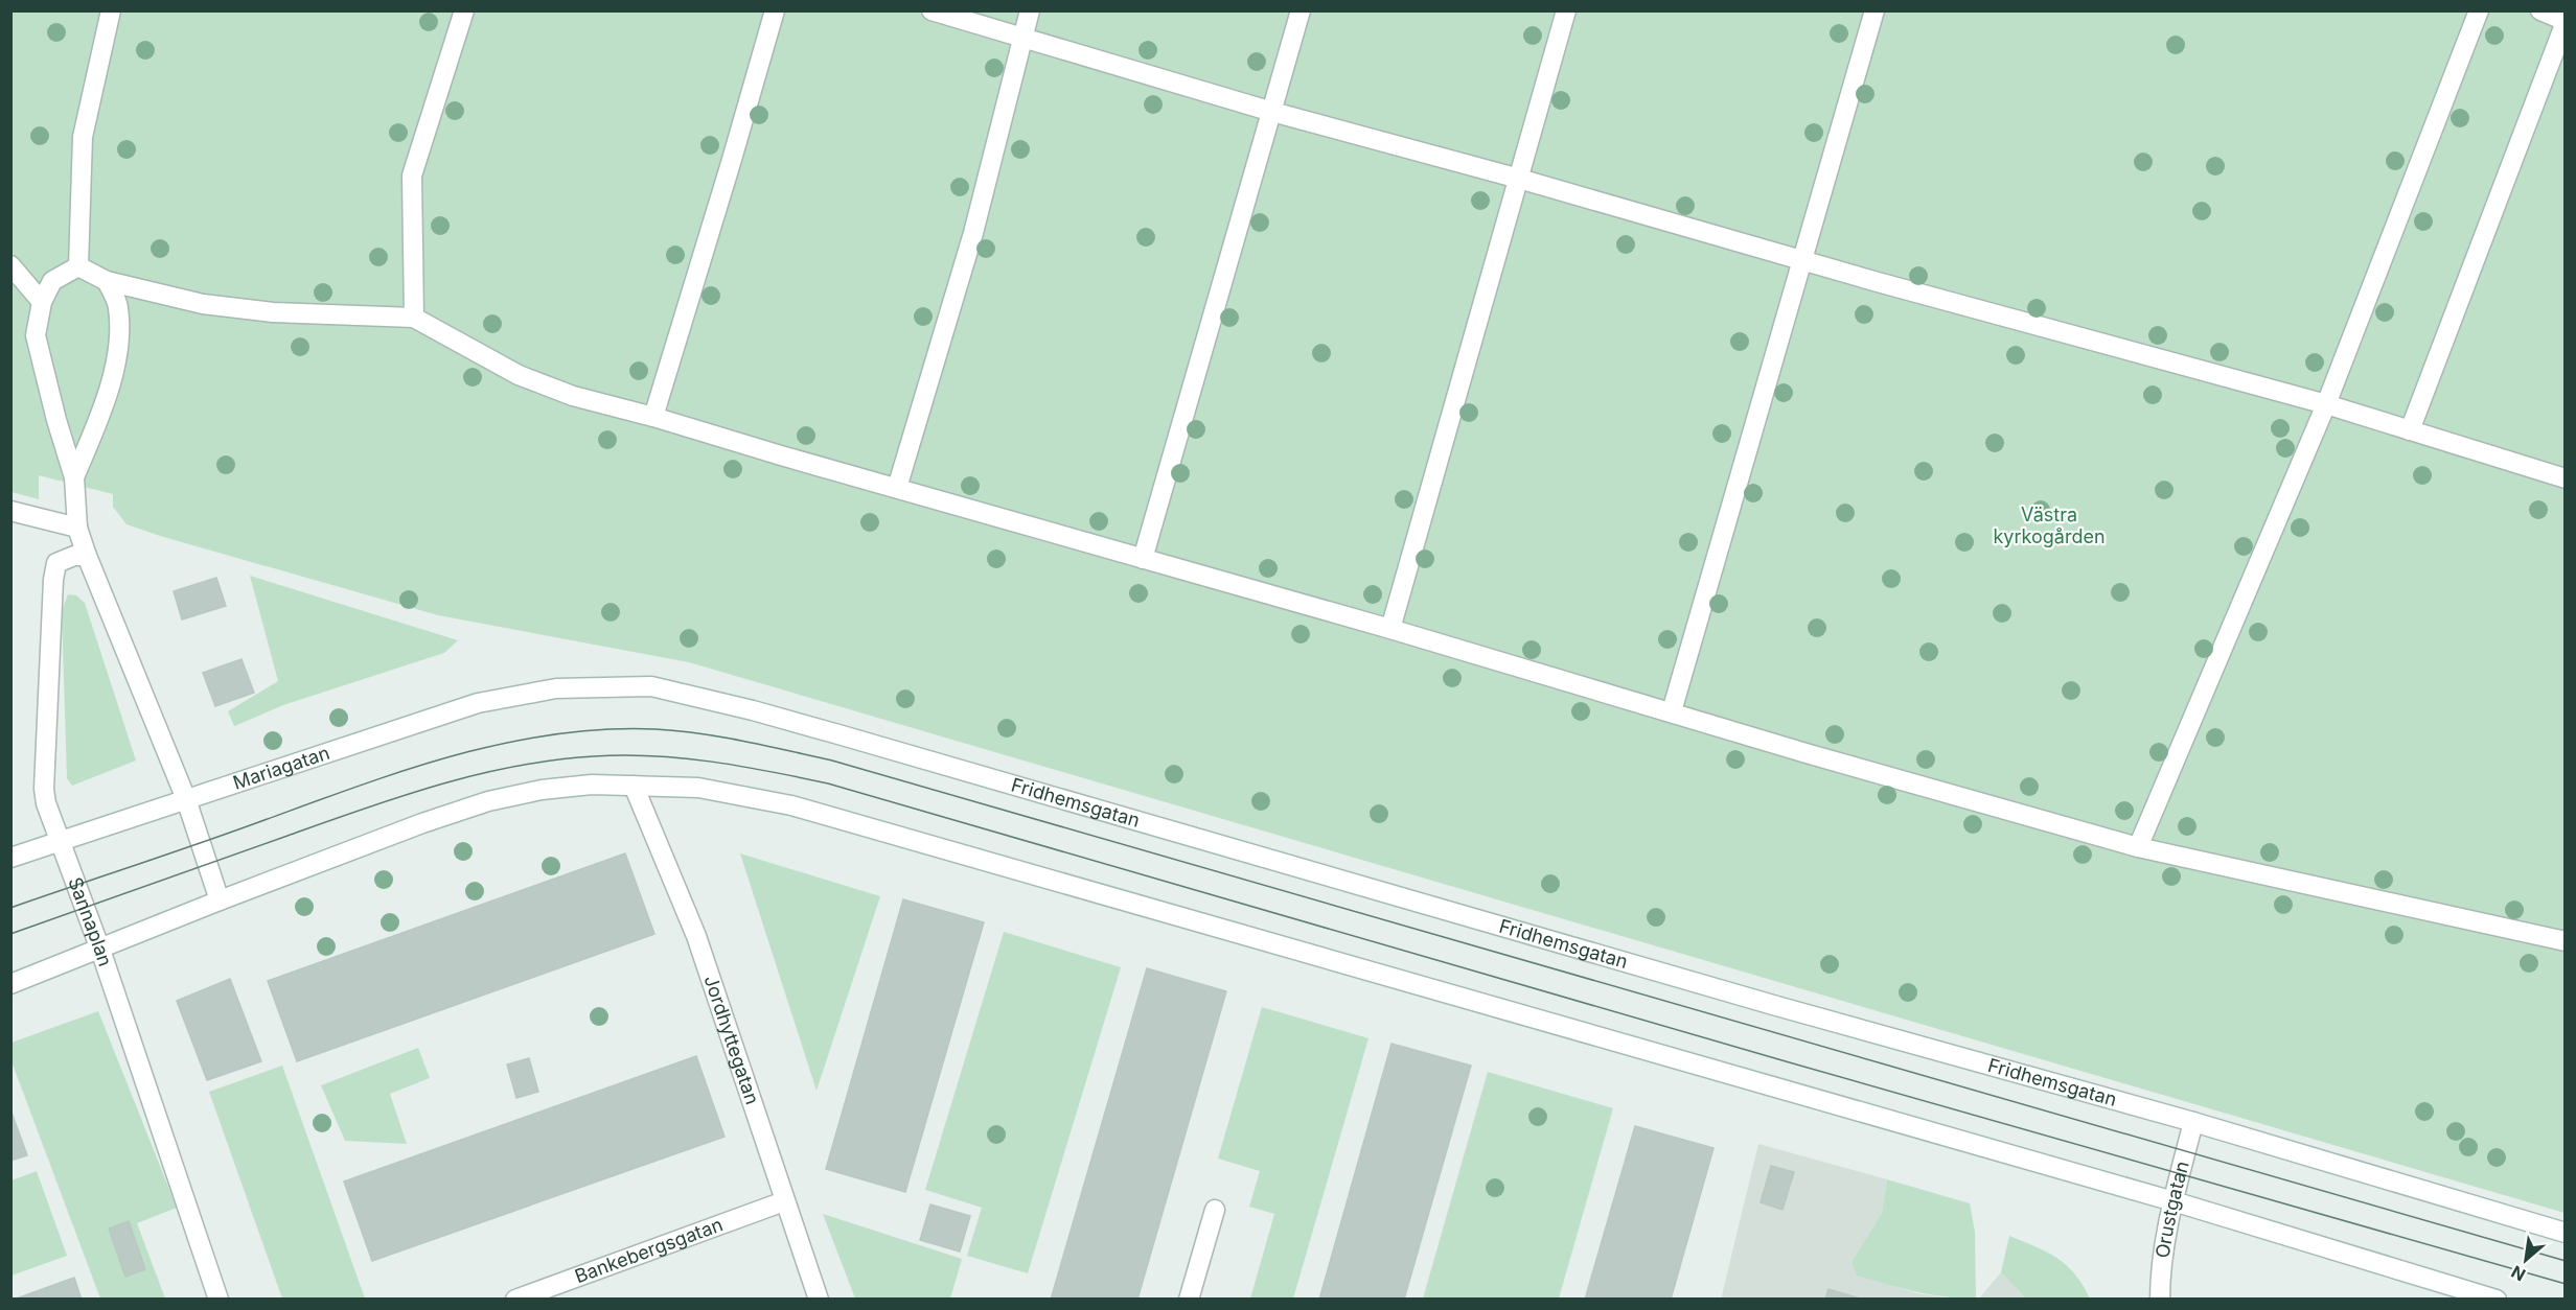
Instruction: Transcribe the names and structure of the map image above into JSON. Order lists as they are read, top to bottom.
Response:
{
  "streets": {
    "street": [
      "Mariagatan",
      "Fridhemsgatan",
      "Sannaplan",
      "Jordhyttegatan",
      "Orustgatan",
      "Bankebergsgatan"
    ]
  },
  "crossings": [
    ["Mariagatan", "Fridhemsgatan"],
    ["Mariagatan", "Sannaplan"],
    ["Fridhemsgatan", "Orustgatan"],
    ["Jordhyttegatan", "Bankebergsgatan"]
  ],
  "parks": ["Västra kyrkogården"],
  "north": "bottom left"
}
